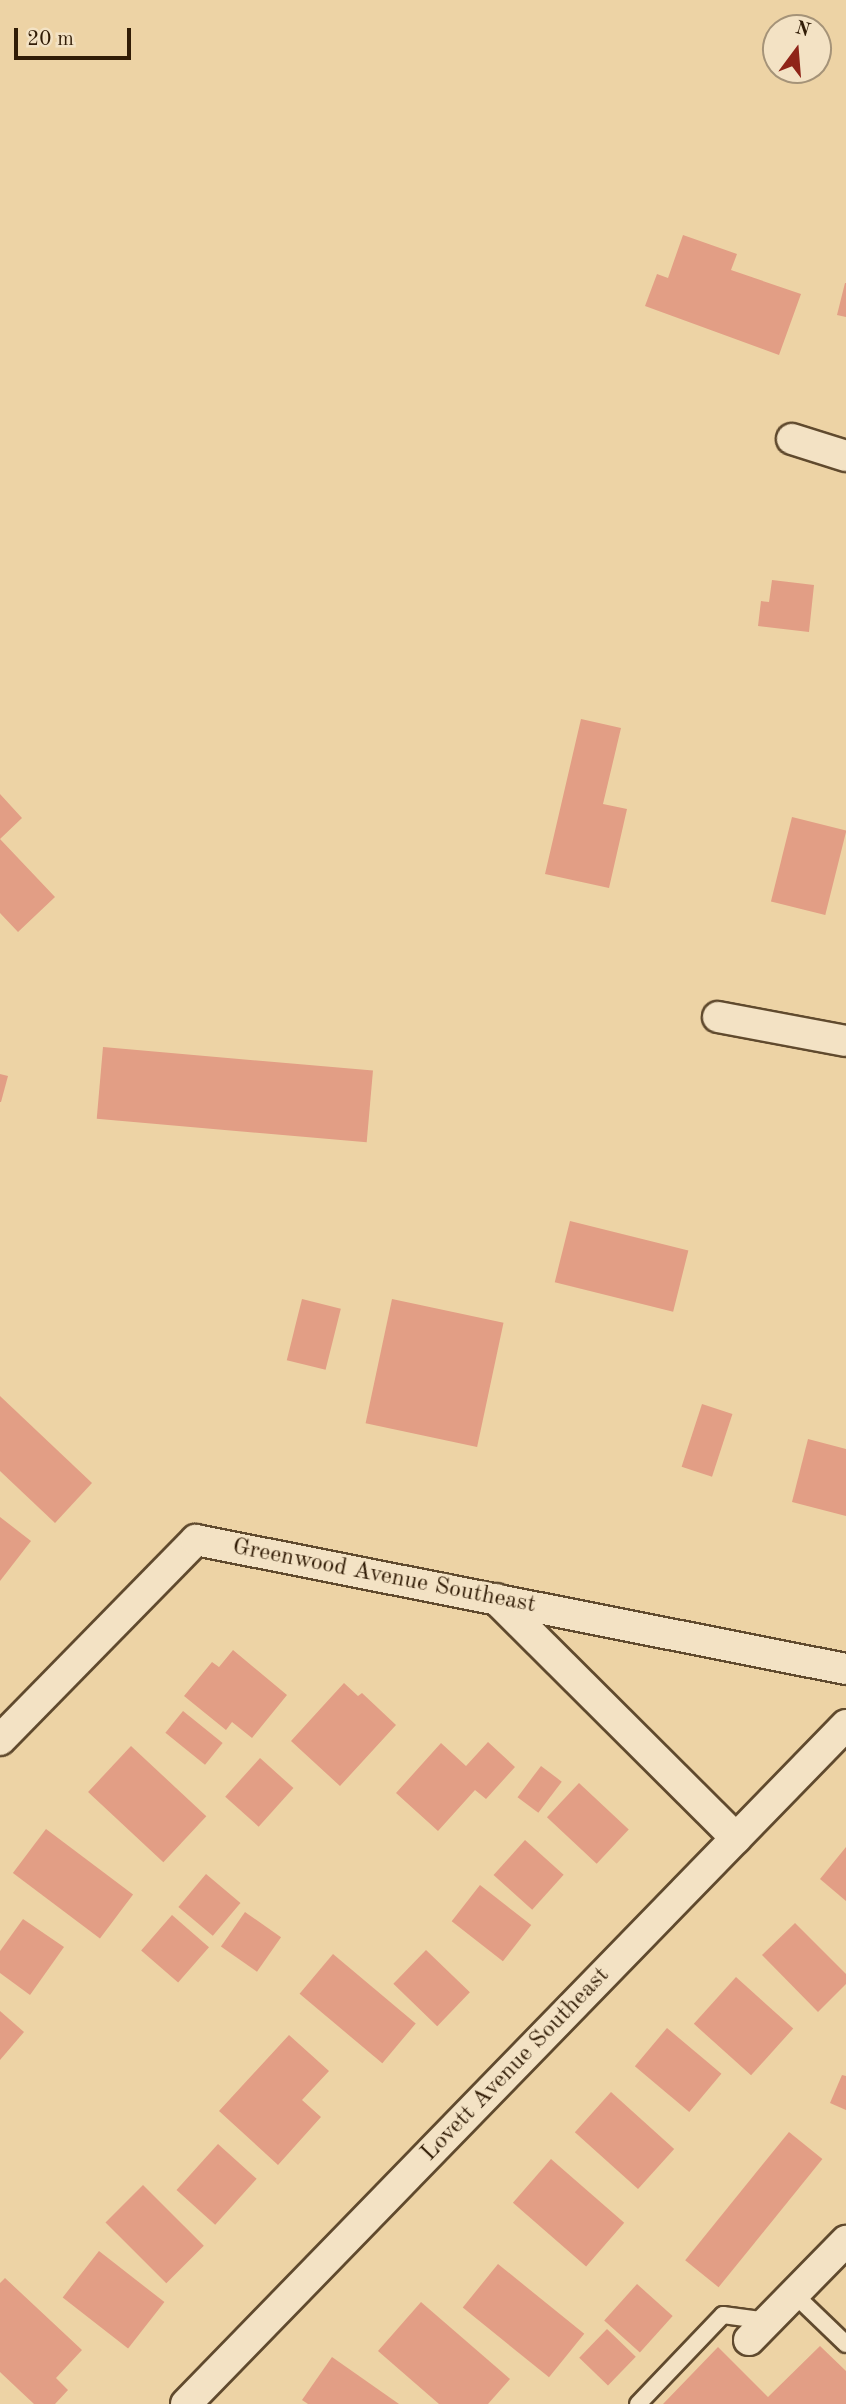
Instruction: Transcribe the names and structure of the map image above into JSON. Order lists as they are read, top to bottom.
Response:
{
  "streets": {
    "street": ["Greenwood Avenue Southeast", "Lovett Avenue Southeast"]
  },
  "scale_bar": "20 m",
  "north": "top"
}
